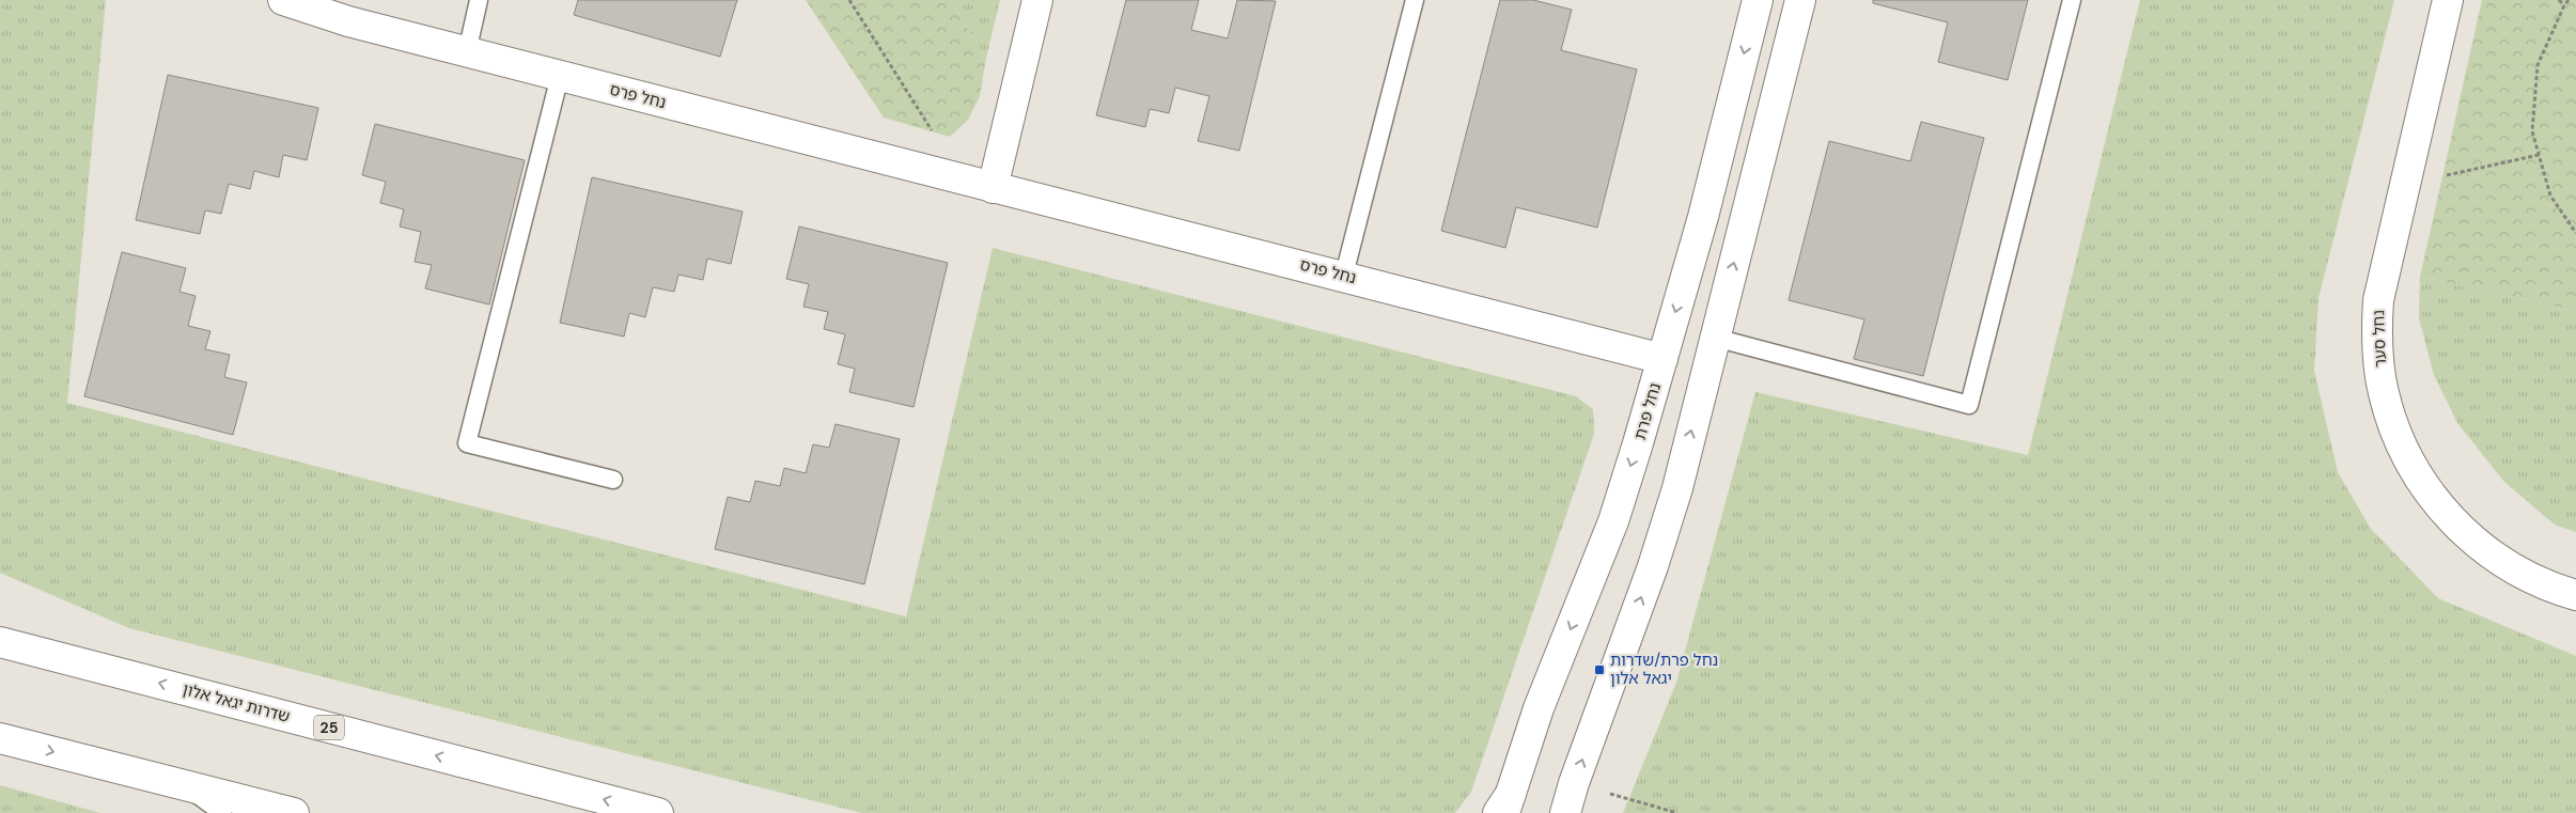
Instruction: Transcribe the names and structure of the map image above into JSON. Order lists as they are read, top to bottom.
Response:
{
  "streets": {
    "main road": [
      "נחל פרס",
      "נחל סער",
      "נחל פרת",
      "שדרות יגאל אלון",
      "25"
    ]
  },
  "crossings": [
    ["נחל פרס", "נחל פרת"]
  ],
  "places": {
    "transit": ["נחל פרת/שדרות יגאל אלון"]
  }
}
